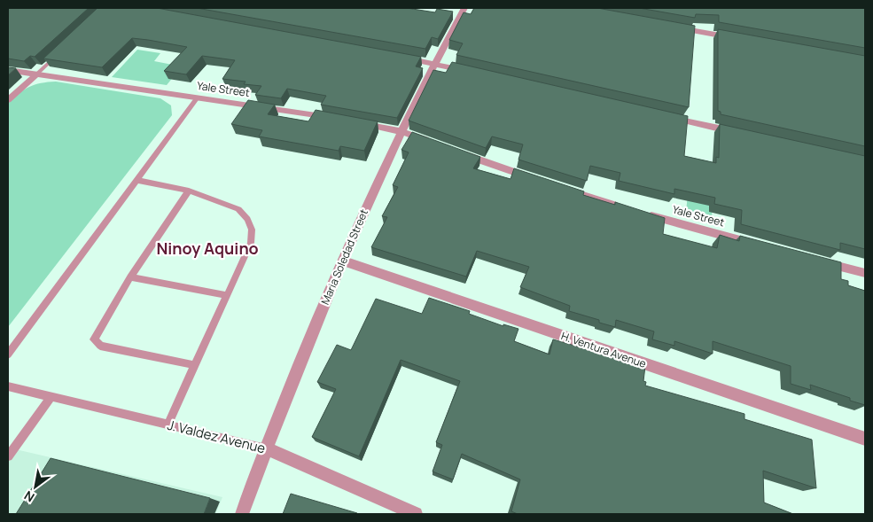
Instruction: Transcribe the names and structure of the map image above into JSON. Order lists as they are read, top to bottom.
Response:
{
  "streets": {
    "street": [
      "Yale Street",
      "Maria Soledad Street",
      "H. Ventura Avenue",
      "J. Valdez Avenue"
    ]
  },
  "crossings": [
    ["Maria Soledad Street", "H. Ventura Avenue"],
    ["Maria Soledad Street", "J. Valdez Avenue"]
  ],
  "districts": ["Ninoy Aquino"],
  "north": "bottom left"
}
